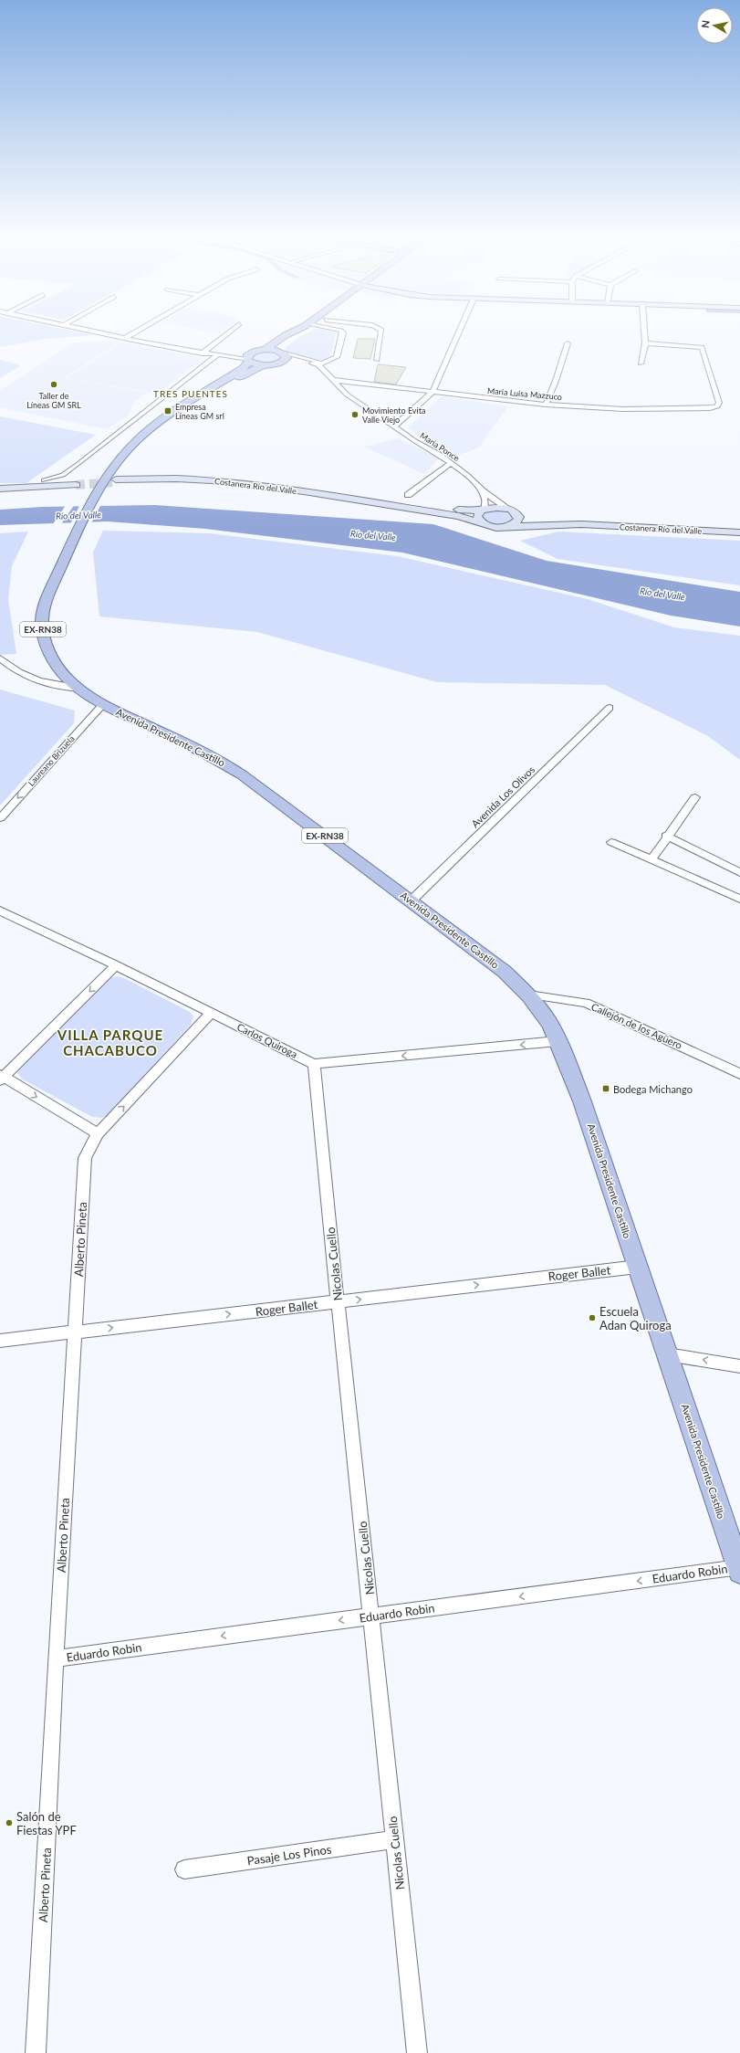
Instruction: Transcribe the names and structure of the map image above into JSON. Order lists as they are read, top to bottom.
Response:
{
  "streets": {
    "main road": ["Costanera Río del Valle", "EX-RN38", "Avenida Presidente Castillo"],
    "street": [
      "Maria Luisa Mazzuco",
      "María Ponce",
      "Laureano Brizuela",
      "Avenida Los Olivos",
      "Callejón de los Agüero",
      "Carlos Quiroga",
      "Alberto Pineta",
      "Nicolas Cuello",
      "Roger Ballet",
      "Eduardo Robin",
      "Pasaje Los Pinos"
    ]
  },
  "crossings": [
    ["Maria Luisa Mazzuco", "María Ponce"],
    ["María Ponce", "Costanera Río del Valle"],
    ["María Ponce", "EX-RN38"],
    ["EX-RN38", "Avenida Presidente Castillo"],
    ["Avenida Presidente Castillo", "Laureano Brizuela"],
    ["Avenida Presidente Castillo", "Avenida Los Olivos"],
    ["Avenida Presidente Castillo", "Callejón de los Agüero"],
    ["Avenida Presidente Castillo", "Roger Ballet"],
    ["Avenida Presidente Castillo", "Eduardo Robin"],
    ["Carlos Quiroga", "Alberto Pineta"],
    ["Carlos Quiroga", "Nicolas Cuello"],
    ["Alberto Pineta", "Roger Ballet"],
    ["Alberto Pineta", "Eduardo Robin"],
    ["Nicolas Cuello", "Roger Ballet"],
    ["Nicolas Cuello", "Eduardo Robin"],
    ["Nicolas Cuello", "Pasaje Los Pinos"]
  ],
  "one_way": ["Laureano Brizuela", "Roger Ballet", "Eduardo Robin"],
  "districts": ["TRES PUENTES", "VILLA PARQUE CHACABUCO"],
  "water": ["Río del Valle"],
  "places": {
    "other": [
      "Taller de Líneas GM SRL",
      "Movimiento Evita Valle Viejo",
      "Escuela Adan Quiroga",
      "Salón de Fiestas YPF"
    ],
    "transit": ["Empresa Líneas GM srl", "Bodega Michango"]
  },
  "north": "left"
}
